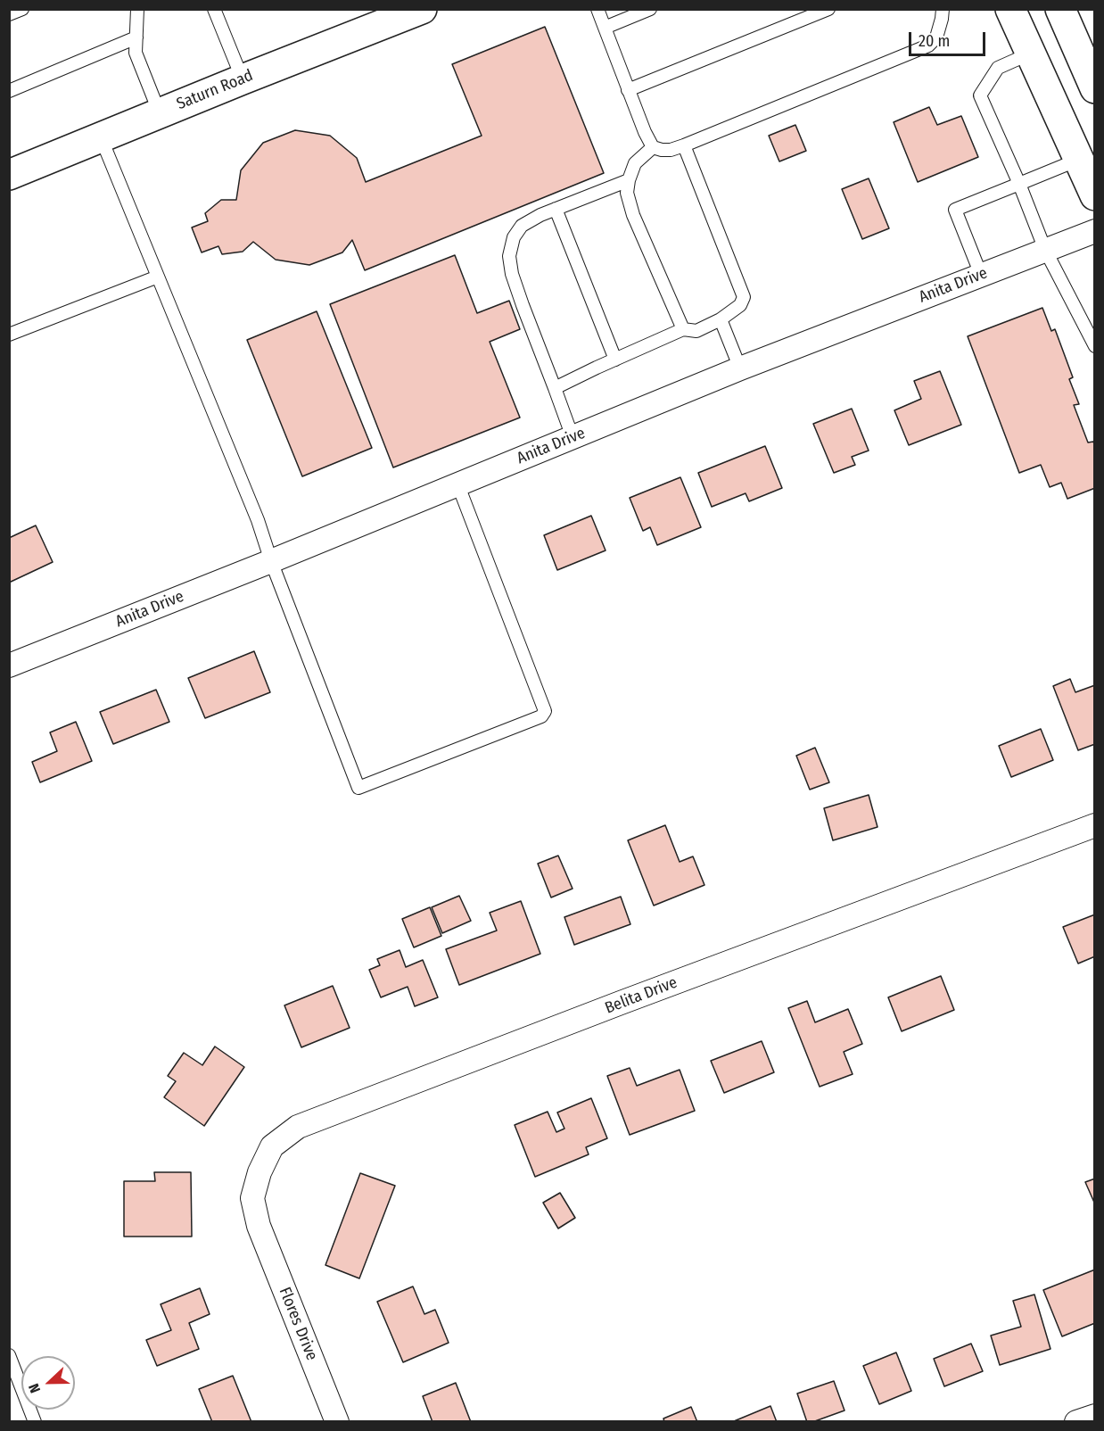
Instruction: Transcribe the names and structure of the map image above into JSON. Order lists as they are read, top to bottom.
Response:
{
  "streets": {
    "street": [
      "Saturn Road",
      "Anita Drive",
      "Belita Drive",
      "Flores Drive"
    ]
  },
  "crossings": [
    ["Belita Drive", "Flores Drive"]
  ],
  "scale_bar": "20 m",
  "north": "left"
}
